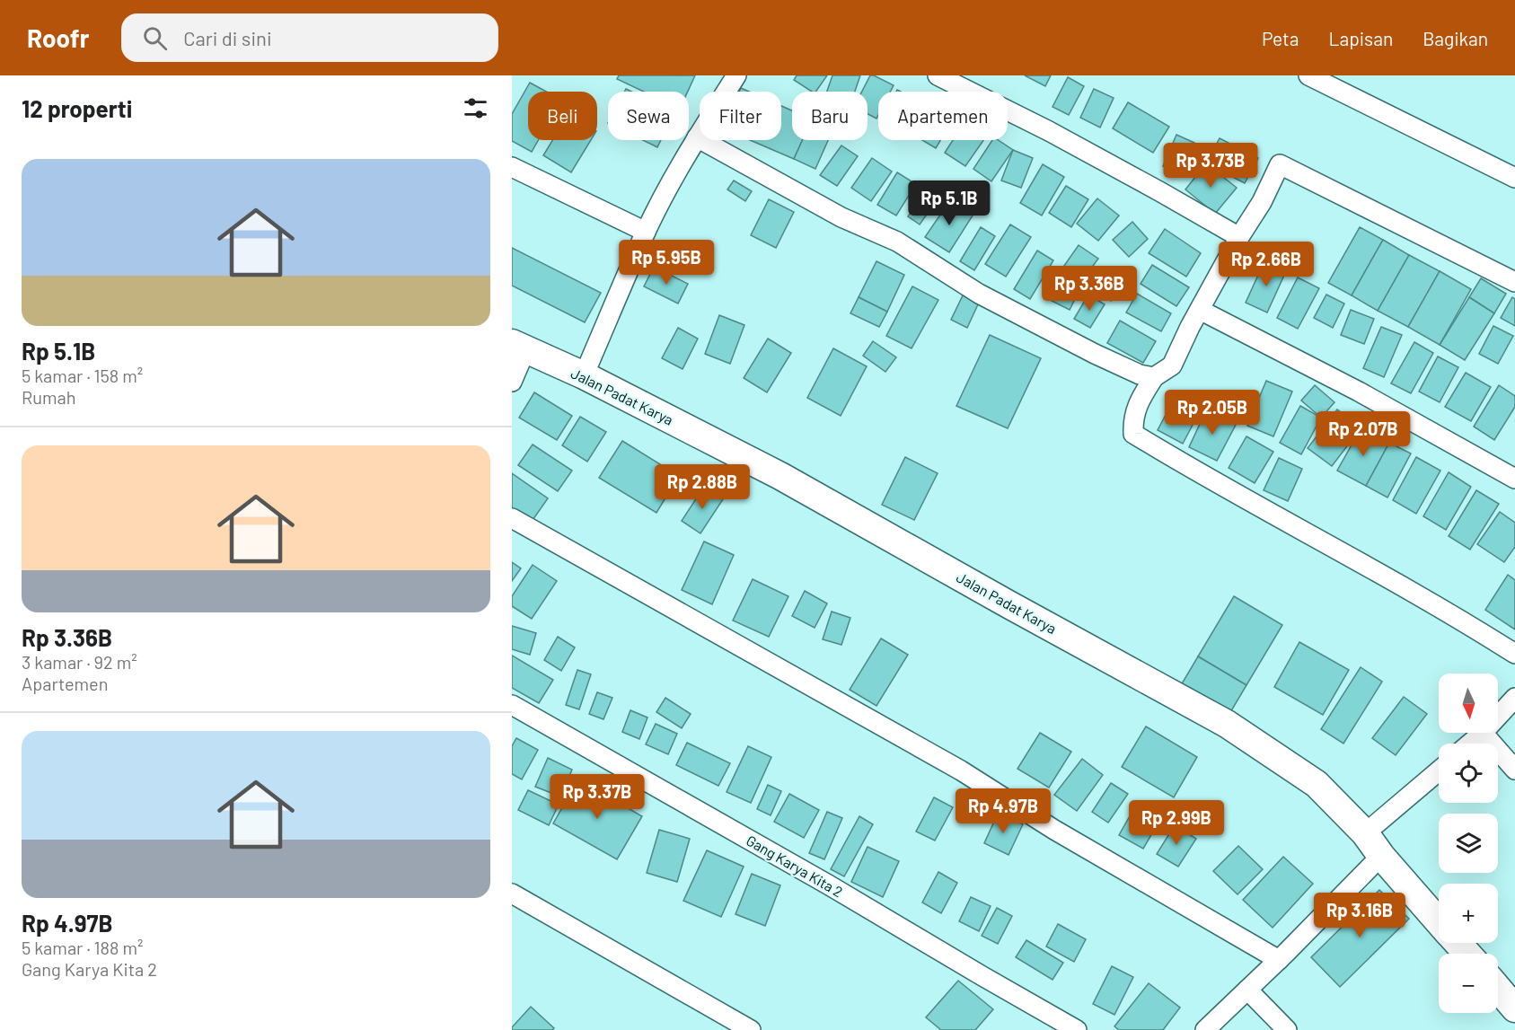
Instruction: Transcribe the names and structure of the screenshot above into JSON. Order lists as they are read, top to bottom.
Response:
{
  "streets": {
    "street": ["Jalan Padat Karya", "Gang Karya Kita 2"]
  },
  "north": "bottom",
  "page": {
    "header": "Roofr",
    "search": "Cari di sini",
    "nav": ["Peta", "Lapisan", "Bagikan"],
    "heading": "12 properti",
    "chip": [
      "Beli",
      "Sewa",
      "Filter",
      "Baru",
      "Apartemen"
    ],
    "list": [
      {
        "name": "Rp 5.1B",
        "note": "5 kamar · 158 m² · Rumah"
      },
      {
        "name": "Rp 3.36B",
        "note": "3 kamar · 92 m² · Apartemen"
      },
      {
        "name": "Rp 4.97B",
        "note": "5 kamar · 188 m² · Gang Karya Kita 2"
      }
    ],
    "price": [
      "Rp 3.73B",
      "Rp 5.1B",
      "Rp 5.95B",
      "Rp 2.66B",
      "Rp 3.36B",
      "Rp 2.05B",
      "Rp 2.07B",
      "Rp 2.88B",
      "Rp 3.37B",
      "Rp 4.97B",
      "Rp 2.99B",
      "Rp 3.16B"
    ],
    "map_buttons": ["+", "−"]
  }
}
